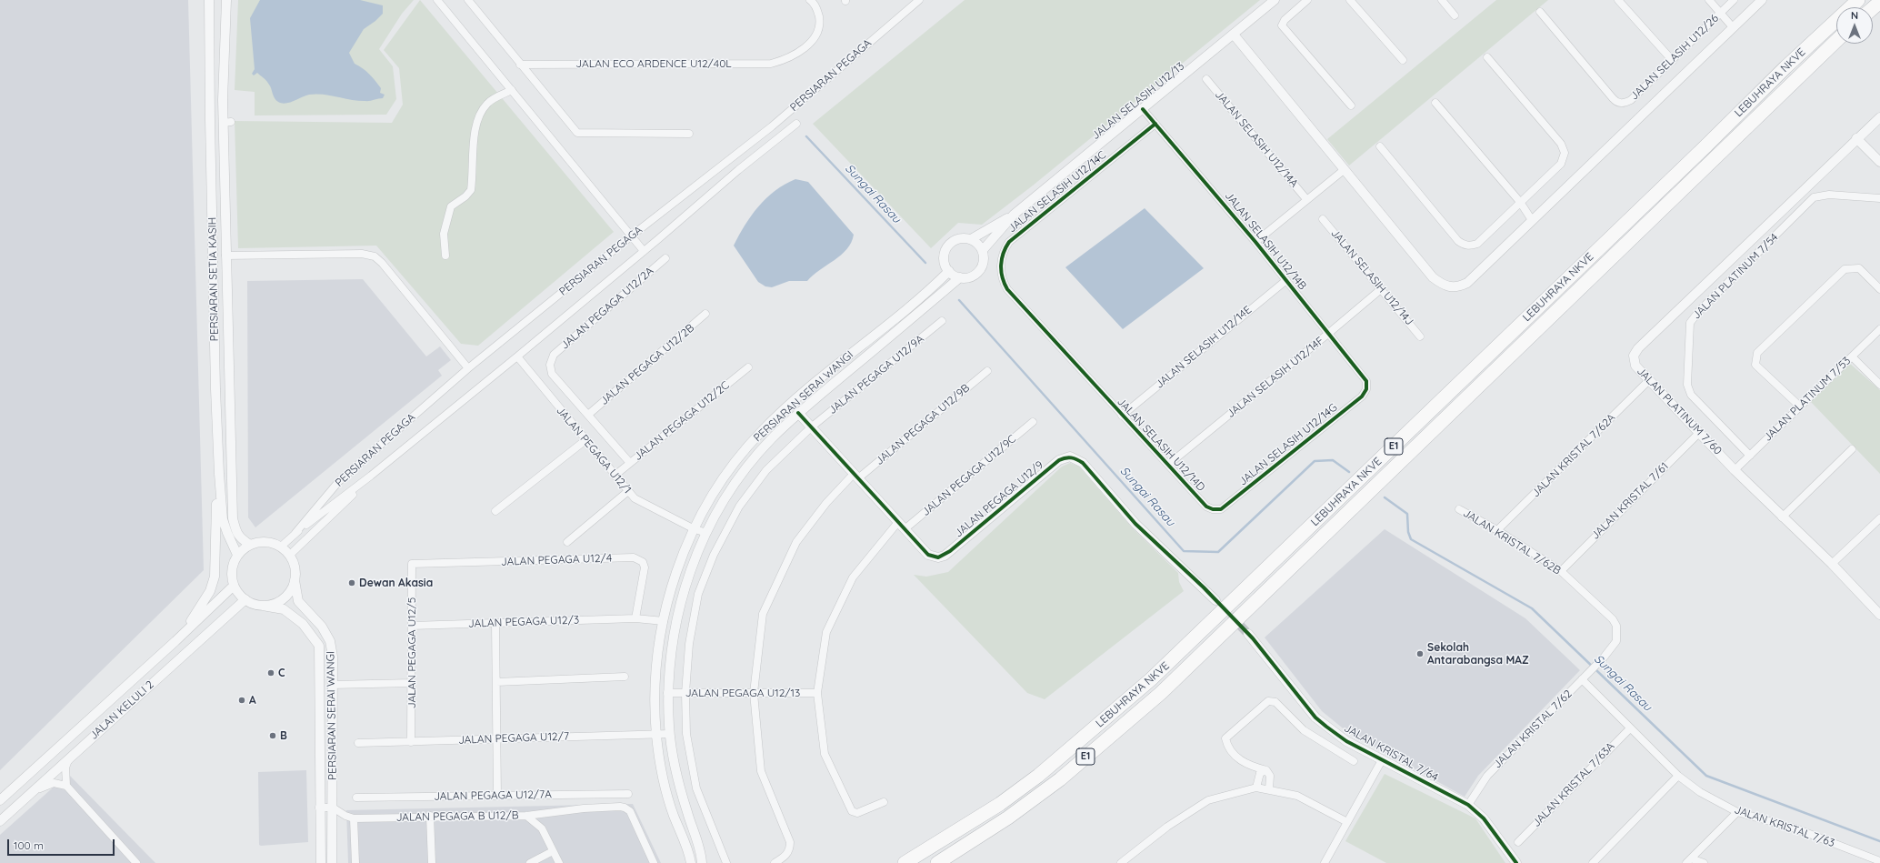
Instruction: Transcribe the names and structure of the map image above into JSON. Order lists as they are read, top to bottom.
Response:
{
  "streets": {
    "highway": ["LEBUHRAYA NKVE", "E1"],
    "street": [
      "JALAN SELASIH U12/26",
      "JALAN ECO ARDENCE U12/40L",
      "PERSIARAN PEGAGA",
      "JALAN SELASIH U12/13",
      "JALAN SELASIH U12/14A",
      "JALAN SELASIH U12/14C",
      "JALAN SELASIH U12/14B",
      "JALAN PLATINUM 7/54",
      "JALAN SELASIH U12/14J",
      "PERSIARAN SETIA KASIH",
      "JALAN PEGAGA U12/2A",
      "JALAN SELASIH U12/14E",
      "JALAN PEGAGA U12/2B",
      "JALAN PEGAGA U12/9A",
      "JALAN SELASIH U12/14F",
      "PERSIARAN SERAI WANGI",
      "JALAN PLATINUM 7/53",
      "JALAN PLATINUM 7/60",
      "JALAN PEGAGA U12/2C",
      "JALAN PEGAGA U12/9B",
      "JALAN SELASIH U12/14D",
      "JALAN SELASIH U12/14G",
      "JALAN PEGAGA U12/1",
      "JALAN KRISTAL 7/62A",
      "JALAN PEGAGA U12/9C",
      "JALAN PEGAGA U12/9",
      "JALAN KRISTAL 7/61",
      "JALAN KRISTAL 7/62B",
      "JALAN PEGAGA U12/4",
      "JALAN PEGAGA U12/3",
      "JALAN PEGAGA U12/5",
      "JALAN PEGAGA U12/13",
      "JALAN KELULI 2",
      "JALAN KRISTAL 7/62",
      "JALAN PEGAGA U12/7",
      "JALAN KRISTAL 7/64",
      "JALAN KRISTAL 7/63A",
      "JALAN PEGAGA U12/7A",
      "JALAN PEGAGA B U12/B",
      "JALAN KRISTAL 7/63"
    ]
  },
  "crossings": [
    ["PERSIARAN PEGAGA", "PERSIARAN SETIA KASIH"],
    ["PERSIARAN PEGAGA", "PERSIARAN SERAI WANGI"],
    ["PERSIARAN PEGAGA", "JALAN PEGAGA U12/1"],
    ["PERSIARAN PEGAGA", "JALAN KELULI 2"],
    ["JALAN SELASIH U12/13", "JALAN SELASIH U12/14B"],
    ["JALAN SELASIH U12/13", "PERSIARAN SERAI WANGI"],
    ["JALAN SELASIH U12/14C", "JALAN SELASIH U12/14B"],
    ["JALAN SELASIH U12/14C", "JALAN SELASIH U12/14D"],
    ["JALAN SELASIH U12/14B", "JALAN SELASIH U12/14E"],
    ["JALAN SELASIH U12/14B", "JALAN SELASIH U12/14F"],
    ["JALAN SELASIH U12/14B", "JALAN SELASIH U12/14G"],
    ["JALAN PLATINUM 7/54", "JALAN PLATINUM 7/53"],
    ["JALAN SELASIH U12/14J", "JALAN SELASIH U12/14F"],
    ["PERSIARAN SETIA KASIH", "PERSIARAN SERAI WANGI"],
    ["PERSIARAN SETIA KASIH", "JALAN KELULI 2"],
    ["JALAN PEGAGA U12/2A", "JALAN PEGAGA U12/2B"],
    ["JALAN SELASIH U12/14E", "JALAN SELASIH U12/14D"],
    ["JALAN PEGAGA U12/9A", "JALAN PEGAGA U12/9"],
    ["JALAN PEGAGA U12/9A", "JALAN PEGAGA U12/13"],
    ["JALAN SELASIH U12/14F", "JALAN SELASIH U12/14D"],
    ["PERSIARAN SERAI WANGI", "JALAN PEGAGA U12/1"],
    ["PERSIARAN SERAI WANGI", "JALAN PEGAGA U12/9"],
    ["PERSIARAN SERAI WANGI", "JALAN PEGAGA U12/3"],
    ["PERSIARAN SERAI WANGI", "JALAN PEGAGA U12/13"],
    ["PERSIARAN SERAI WANGI", "JALAN KELULI 2"],
    ["PERSIARAN SERAI WANGI", "JALAN PEGAGA U12/7"],
    ["PERSIARAN SERAI WANGI", "JALAN PEGAGA B U12/B"],
    ["JALAN PLATINUM 7/53", "JALAN PLATINUM 7/60"],
    ["JALAN PLATINUM 7/60", "JALAN KRISTAL 7/62A"],
    ["JALAN PLATINUM 7/60", "JALAN KRISTAL 7/61"],
    ["JALAN PEGAGA U12/2C", "JALAN PEGAGA U12/1"],
    ["JALAN PEGAGA U12/9B", "JALAN PEGAGA U12/9"],
    ["JALAN PEGAGA U12/9B", "JALAN PEGAGA U12/13"],
    ["JALAN SELASIH U12/14D", "JALAN SELASIH U12/14G"],
    ["JALAN KRISTAL 7/62A", "JALAN KRISTAL 7/62B"],
    ["JALAN PEGAGA U12/9C", "JALAN PEGAGA U12/9"],
    ["JALAN KRISTAL 7/61", "JALAN KRISTAL 7/62B"],
    ["JALAN KRISTAL 7/62B", "JALAN KRISTAL 7/62"],
    ["JALAN PEGAGA U12/4", "JALAN PEGAGA U12/3"],
    ["JALAN PEGAGA U12/4", "JALAN PEGAGA U12/5"],
    ["JALAN PEGAGA U12/3", "JALAN PEGAGA U12/5"],
    ["JALAN PEGAGA U12/5", "JALAN PEGAGA U12/7"],
    ["JALAN KRISTAL 7/62", "JALAN KRISTAL 7/64"],
    ["JALAN KRISTAL 7/62", "JALAN KRISTAL 7/63"],
    ["JALAN KRISTAL 7/63A", "JALAN KRISTAL 7/63"]
  ],
  "water": ["Sungai Rasau"],
  "places": [
    "Dewan Akasia",
    "Sekolah Antarabangsa MAZ",
    "C",
    "A",
    "B"
  ],
  "scale_bar": "100 m",
  "north": "top"
}
